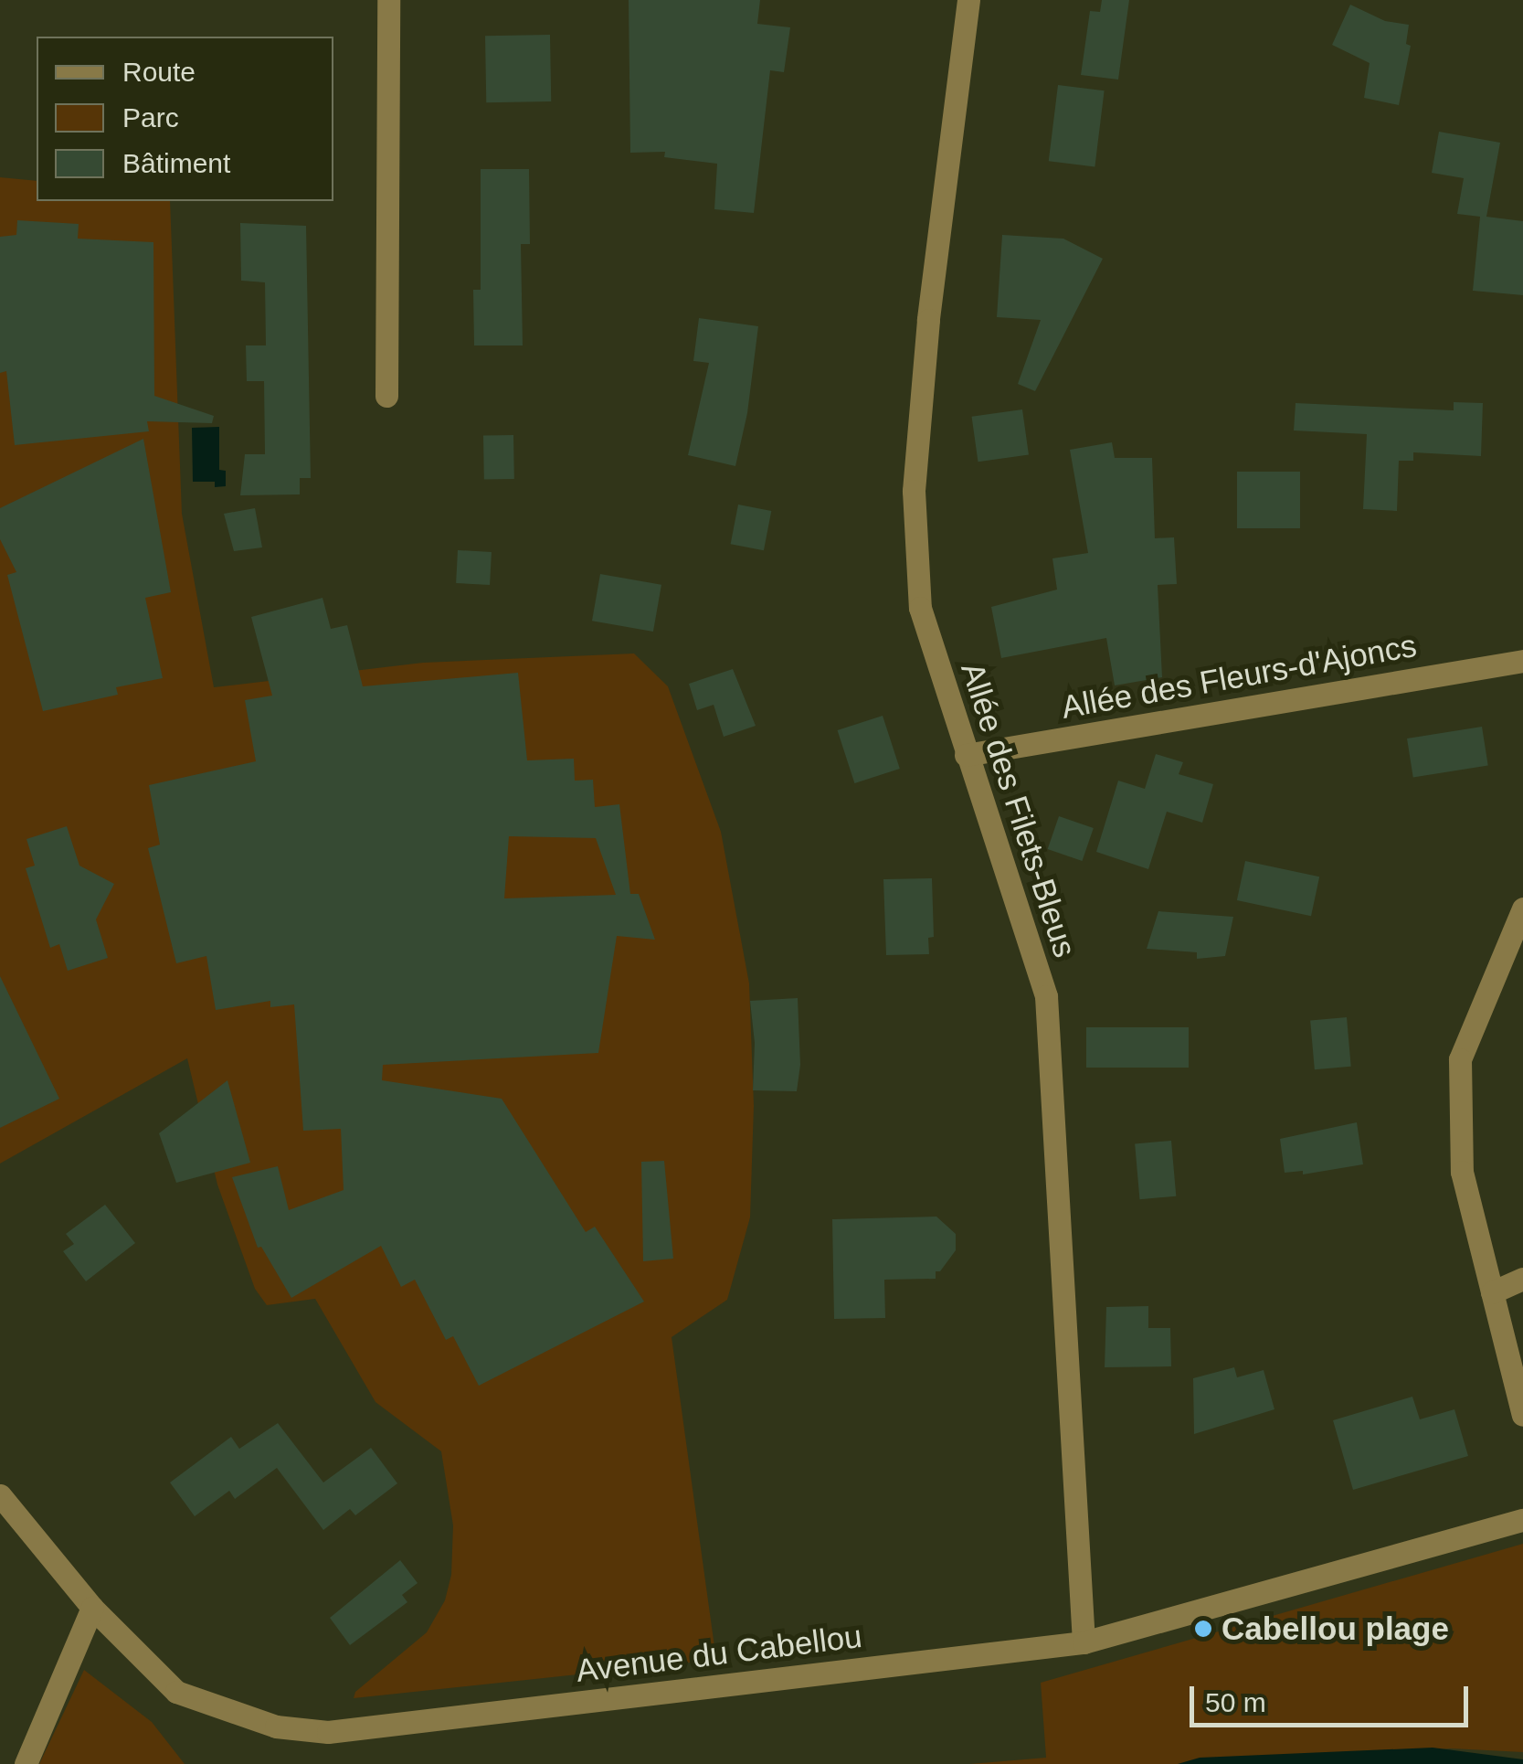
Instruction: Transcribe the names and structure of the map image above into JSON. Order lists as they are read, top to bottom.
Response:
{
  "streets": {
    "street": ["Allée des Fleurs-d'Ajoncs", "Allée des Filets-Bleus", "Avenue du Cabellou"]
  },
  "crossings": [
    ["Allée des Fleurs-d'Ajoncs", "Allée des Filets-Bleus"],
    ["Allée des Filets-Bleus", "Avenue du Cabellou"]
  ],
  "places": ["Cabellou plage"],
  "legend": ["Route", "Parc", "Bâtiment"],
  "scale_bar": "50 m"
}
